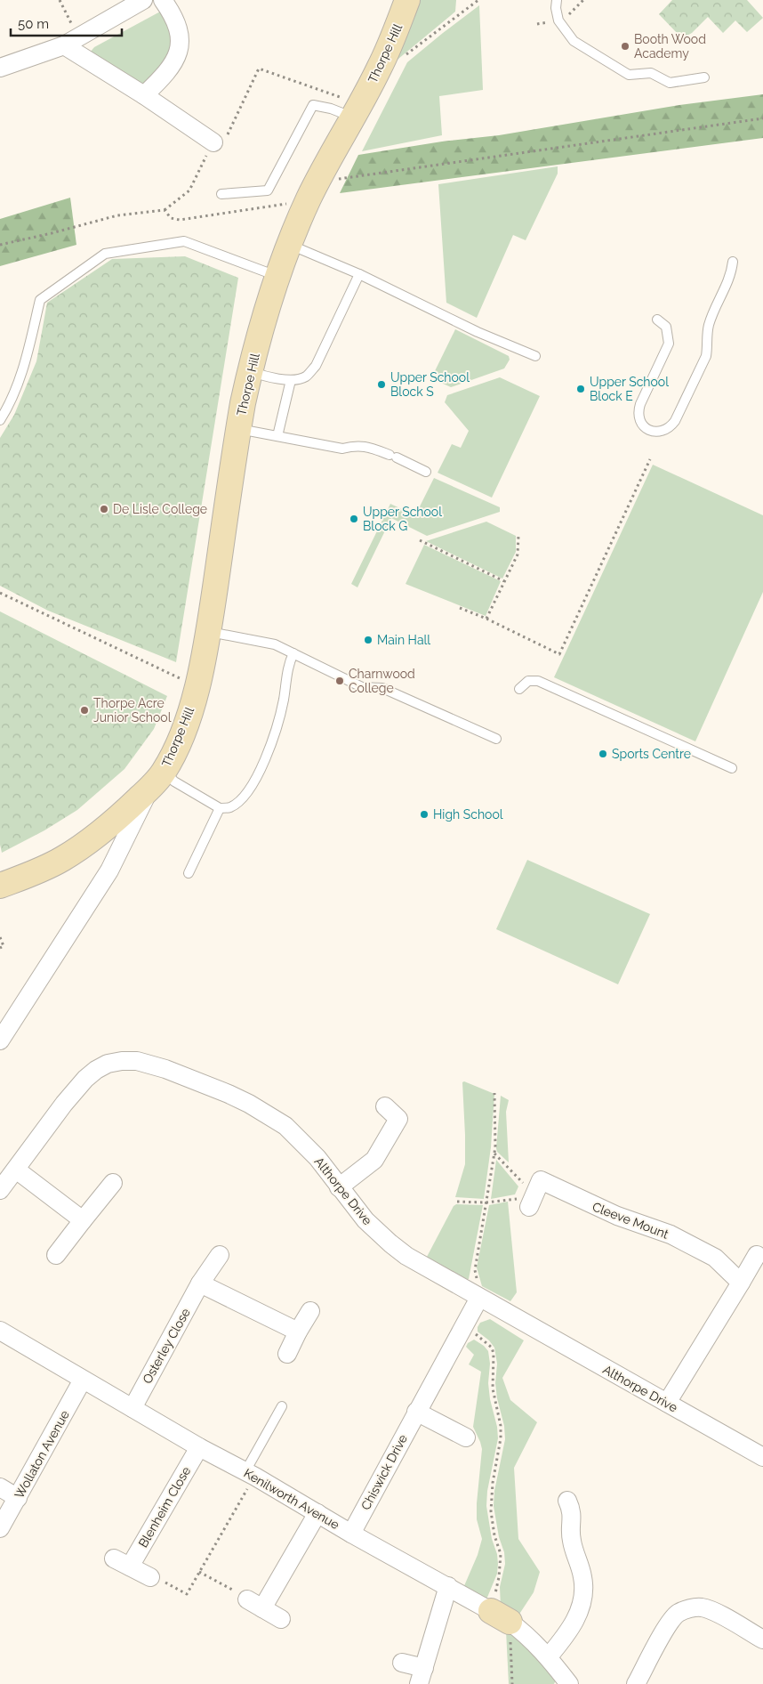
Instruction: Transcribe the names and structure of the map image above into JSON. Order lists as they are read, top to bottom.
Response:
{
  "streets": {
    "street": [
      "Thorpe Hill",
      "Althorpe Drive",
      "Cleeve Mount",
      "Osterley Close",
      "Wollaton Avenue",
      "Chiswick Drive",
      "Kenilworth Avenue",
      "Blenheim Close"
    ]
  },
  "crossings": [
    ["Althorpe Drive", "Chiswick Drive"],
    ["Osterley Close", "Kenilworth Avenue"],
    ["Wollaton Avenue", "Kenilworth Avenue"],
    ["Chiswick Drive", "Kenilworth Avenue"],
    ["Kenilworth Avenue", "Blenheim Close"]
  ],
  "places": [
    "Booth Wood Academy",
    "Upper School Block S",
    "Upper School Block E",
    "De Lisle College",
    "Upper School Block G",
    "Main Hall",
    "Charnwood College",
    "Thorpe Acre Junior School",
    "Sports Centre",
    "High School"
  ],
  "scale_bar": "50 m"
}
